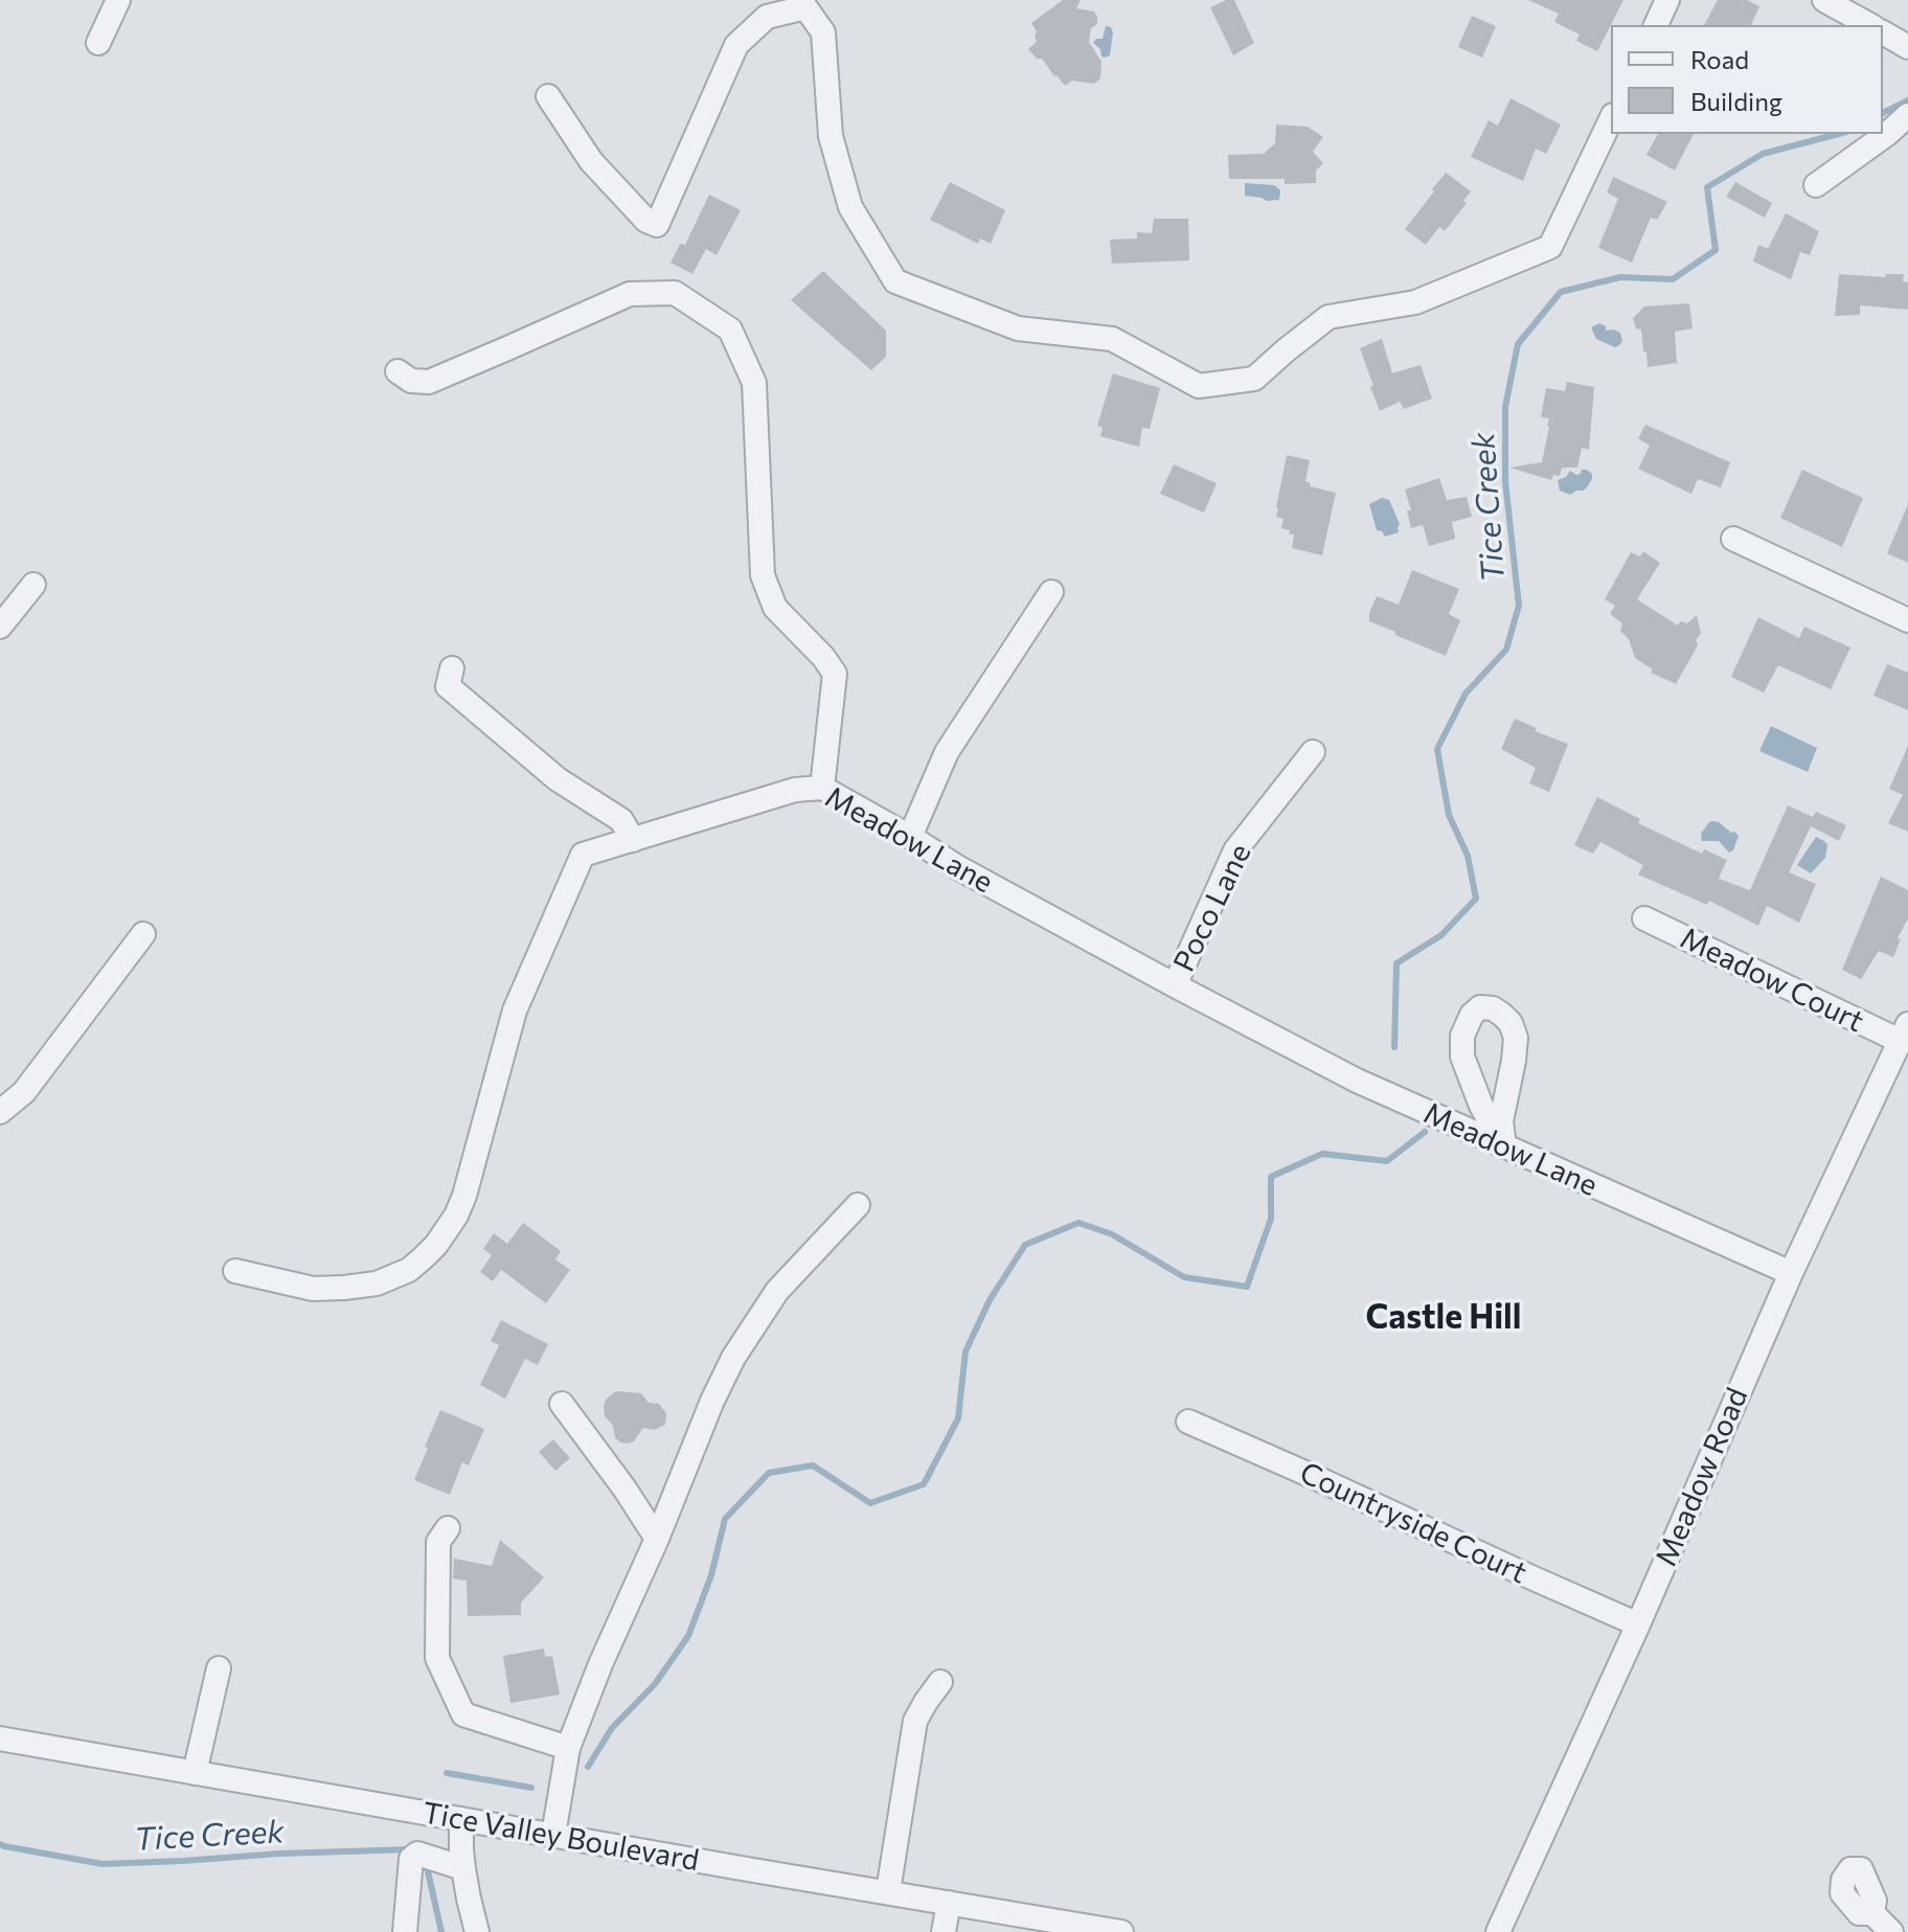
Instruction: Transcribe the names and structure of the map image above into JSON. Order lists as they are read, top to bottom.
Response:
{
  "streets": {
    "street": [
      "Meadow Lane",
      "Poco Lane",
      "Meadow Court",
      "Meadow Road",
      "Countryside Court",
      "Tice Valley Boulevard"
    ]
  },
  "crossings": [
    ["Meadow Lane", "Poco Lane"],
    ["Meadow Lane", "Meadow Road"],
    ["Meadow Court", "Meadow Road"],
    ["Meadow Road", "Countryside Court"]
  ],
  "districts": ["Castle Hill"],
  "water": ["Tice Creek"],
  "legend": ["Road", "Building"]
}
